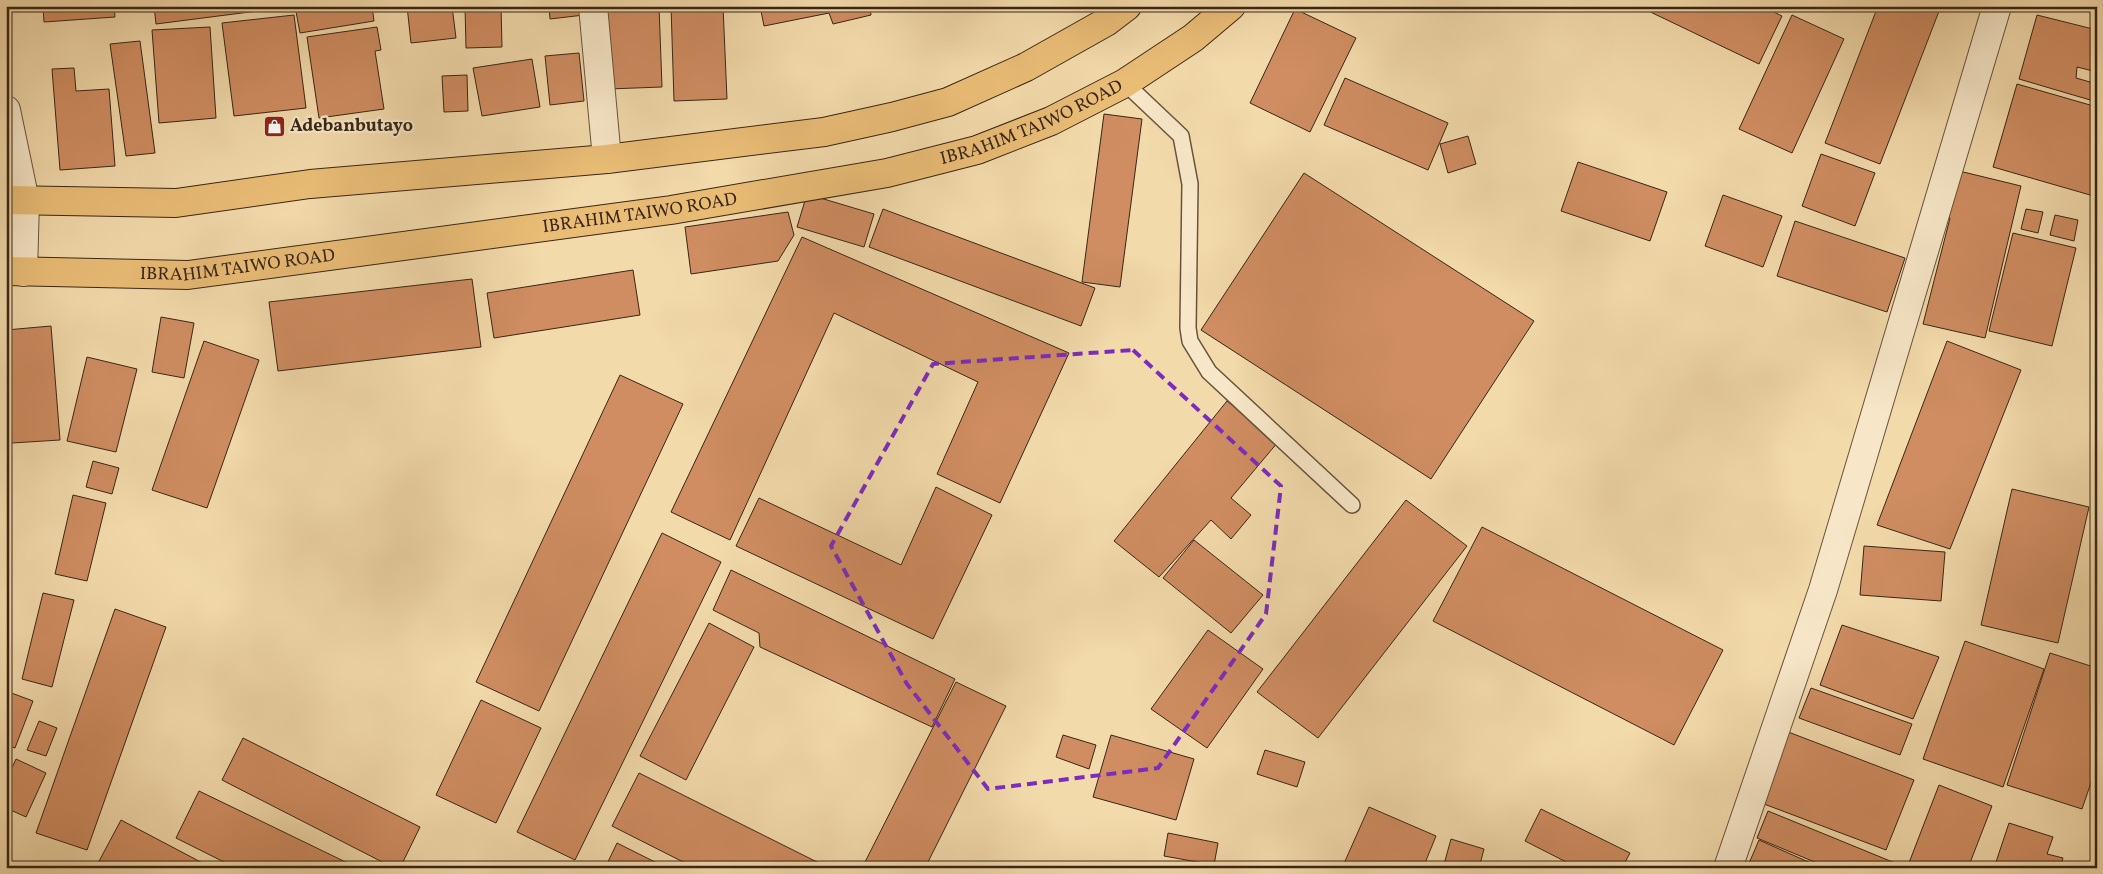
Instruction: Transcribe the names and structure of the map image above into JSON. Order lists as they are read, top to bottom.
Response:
{
  "streets": {
    "main road": ["IBRAHIM TAIWO ROAD"]
  },
  "places": {
    "shop": ["Adebanbutayo"]
  }
}
